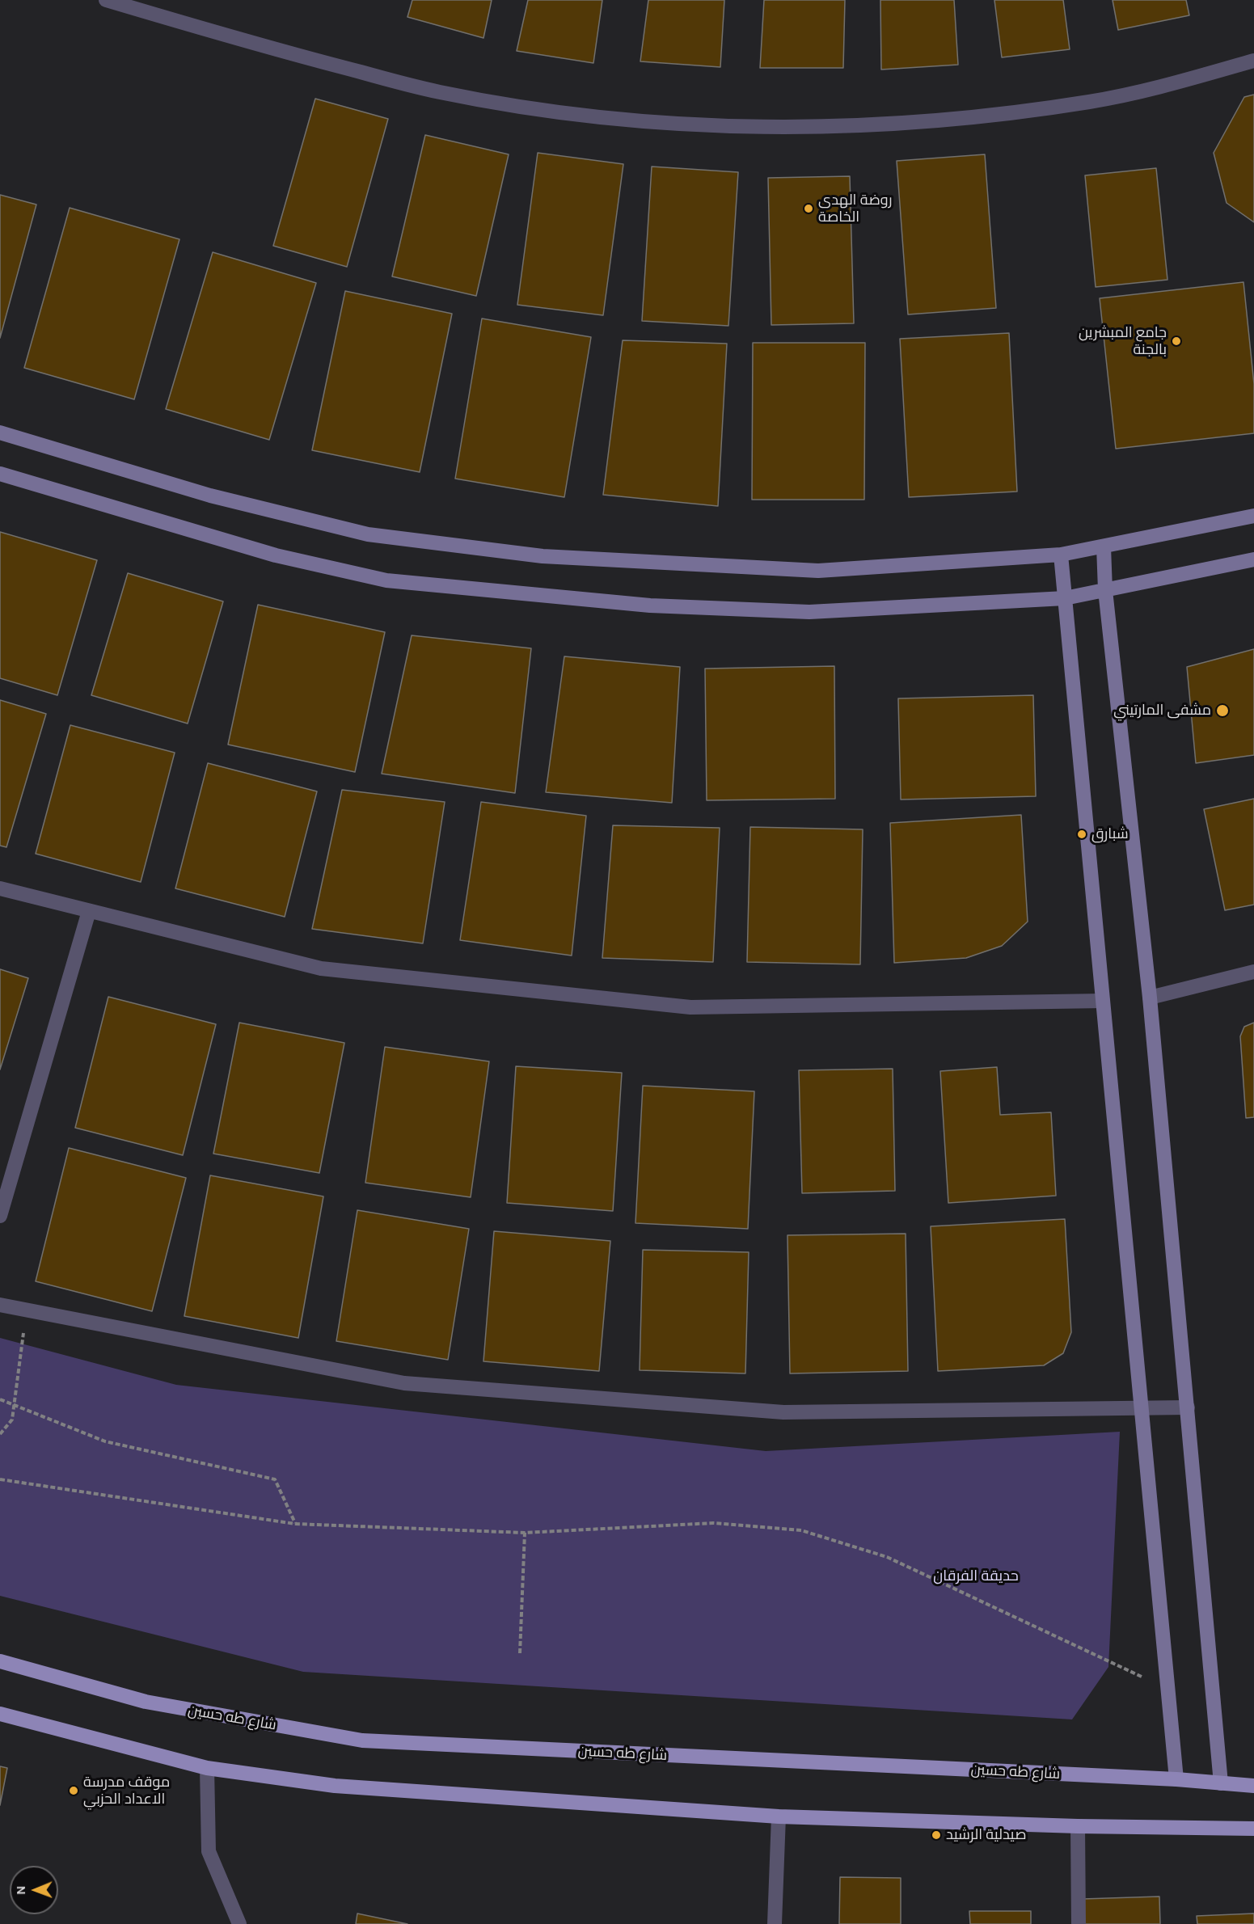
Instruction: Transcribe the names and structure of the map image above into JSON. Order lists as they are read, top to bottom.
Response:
{
  "streets": {
    "main road": ["شارع طه حسين"]
  },
  "parks": ["حديقة الفرقان"],
  "places": [
    "روضة الهدى الخاصة",
    "جامع المبشرين بالجنة",
    "مشفى المارتيني",
    "شبارق",
    "موقف مدرسة الاعداد الحزبي",
    "صيدلية الرشيد"
  ],
  "north": "left"
}
